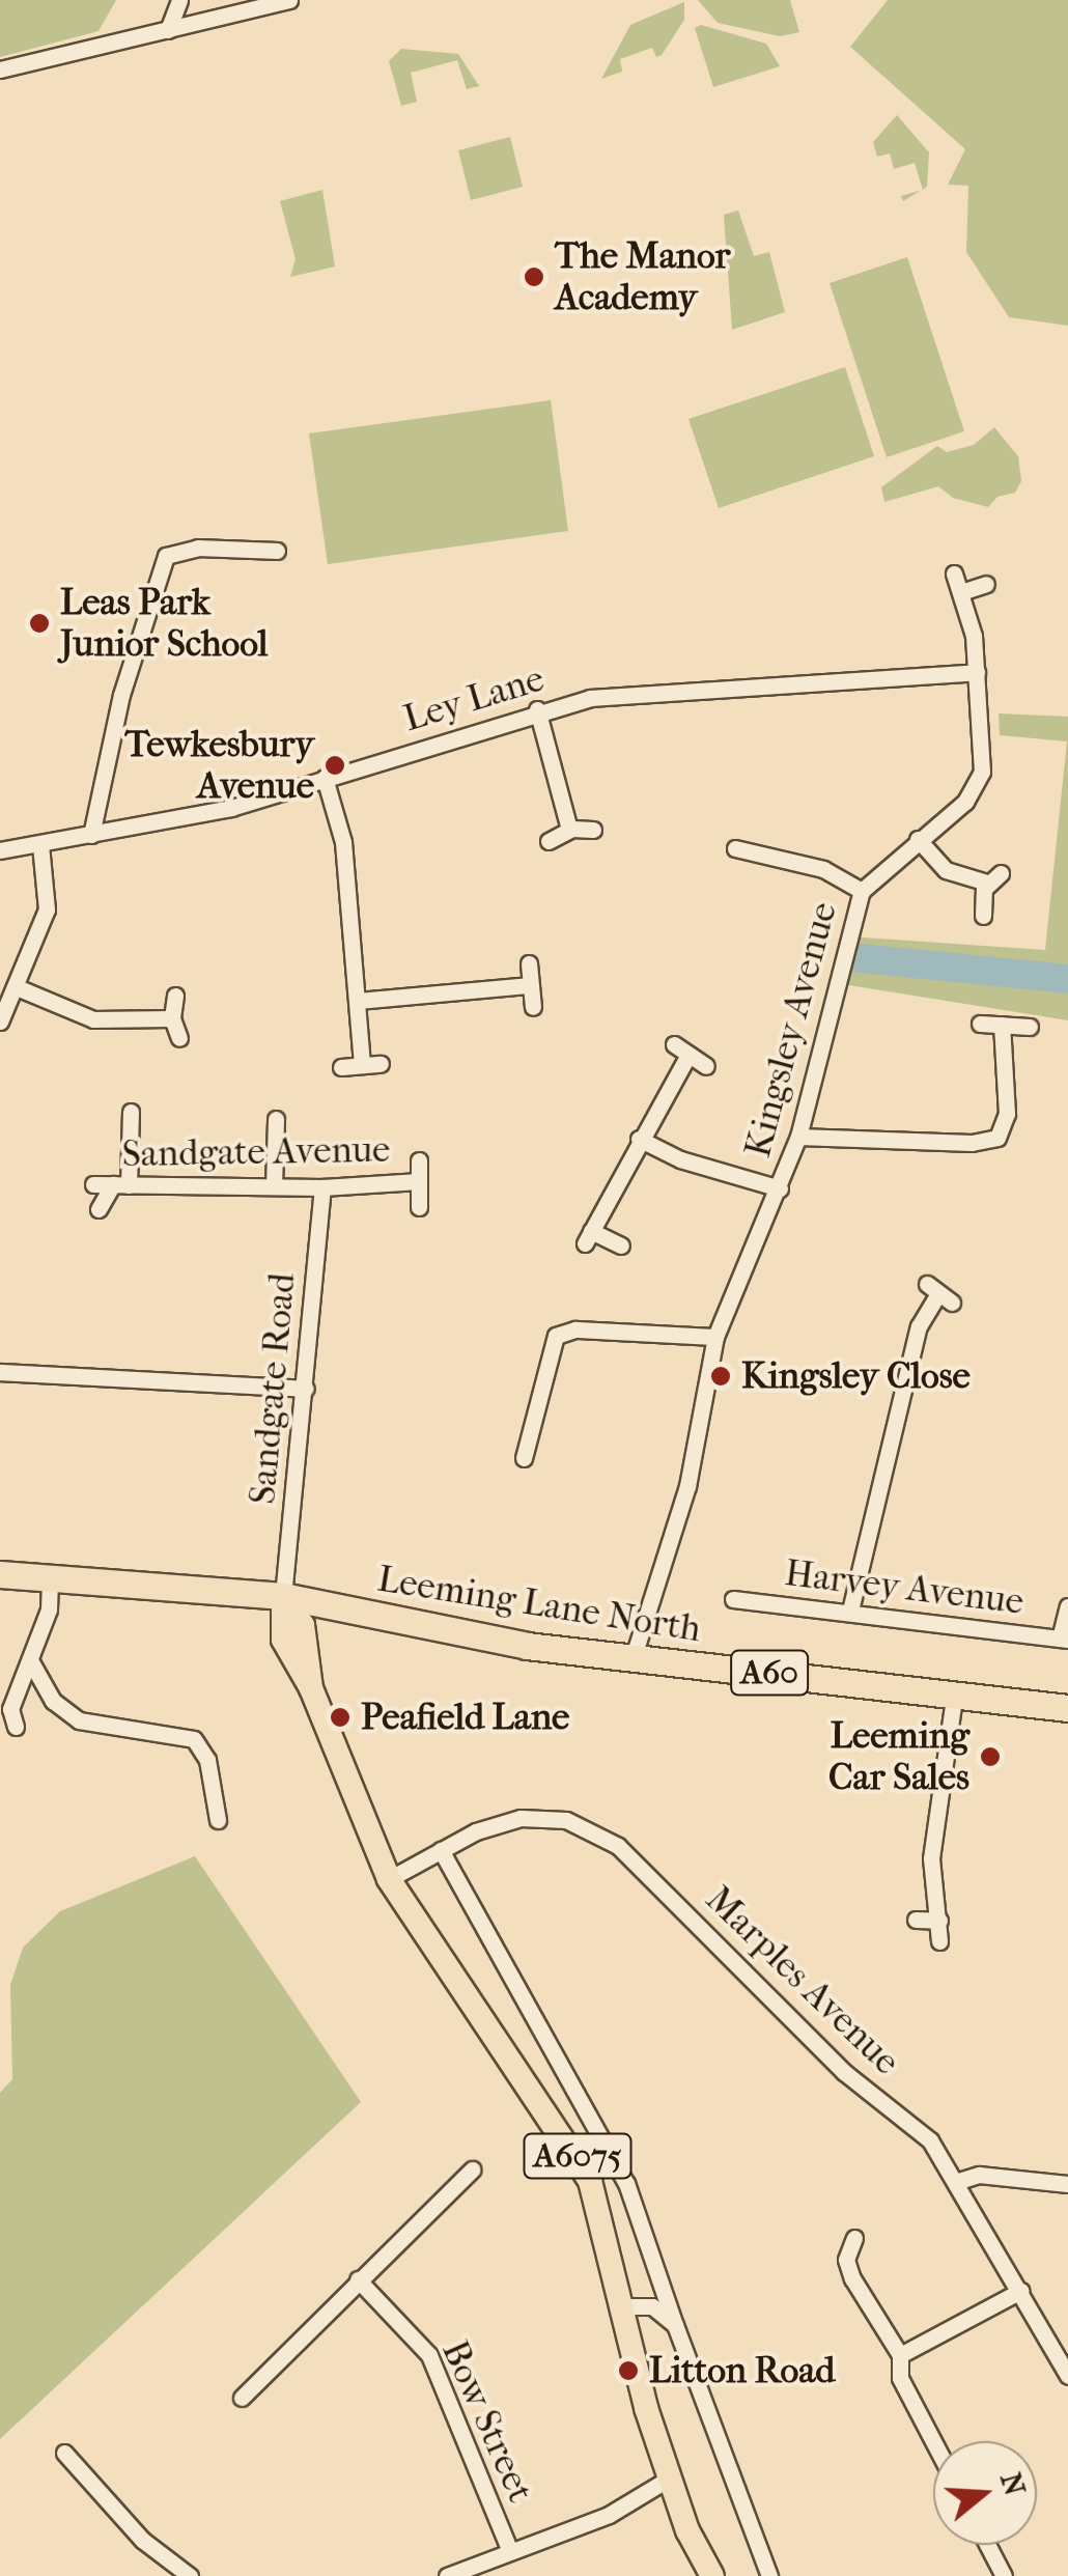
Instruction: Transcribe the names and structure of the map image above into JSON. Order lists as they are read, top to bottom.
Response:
{
  "streets": {
    "highway": ["Leeming Lane North", "A60"],
    "main road": ["A6075"],
    "street": [
      "Ley Lane",
      "Kingsley Avenue",
      "Sandgate Avenue",
      "Sandgate Road",
      "Harvey Avenue",
      "Marples Avenue",
      "Bow Street"
    ]
  },
  "crossings": [
    ["Ley Lane", "Kingsley Avenue"],
    ["Kingsley Avenue", "Leeming Lane North"],
    ["Sandgate Avenue", "Sandgate Road"],
    ["Sandgate Road", "Leeming Lane North"],
    ["Sandgate Road", "A6075"],
    ["Leeming Lane North", "A6075"],
    ["Marples Avenue", "A6075"]
  ],
  "places": [
    "The Manor Academy",
    "Leas Park Junior School",
    "Tewkesbury Avenue",
    "Kingsley Close",
    "Peafield Lane",
    "Leeming Car Sales",
    "Litton Road"
  ],
  "north": "right"
}
